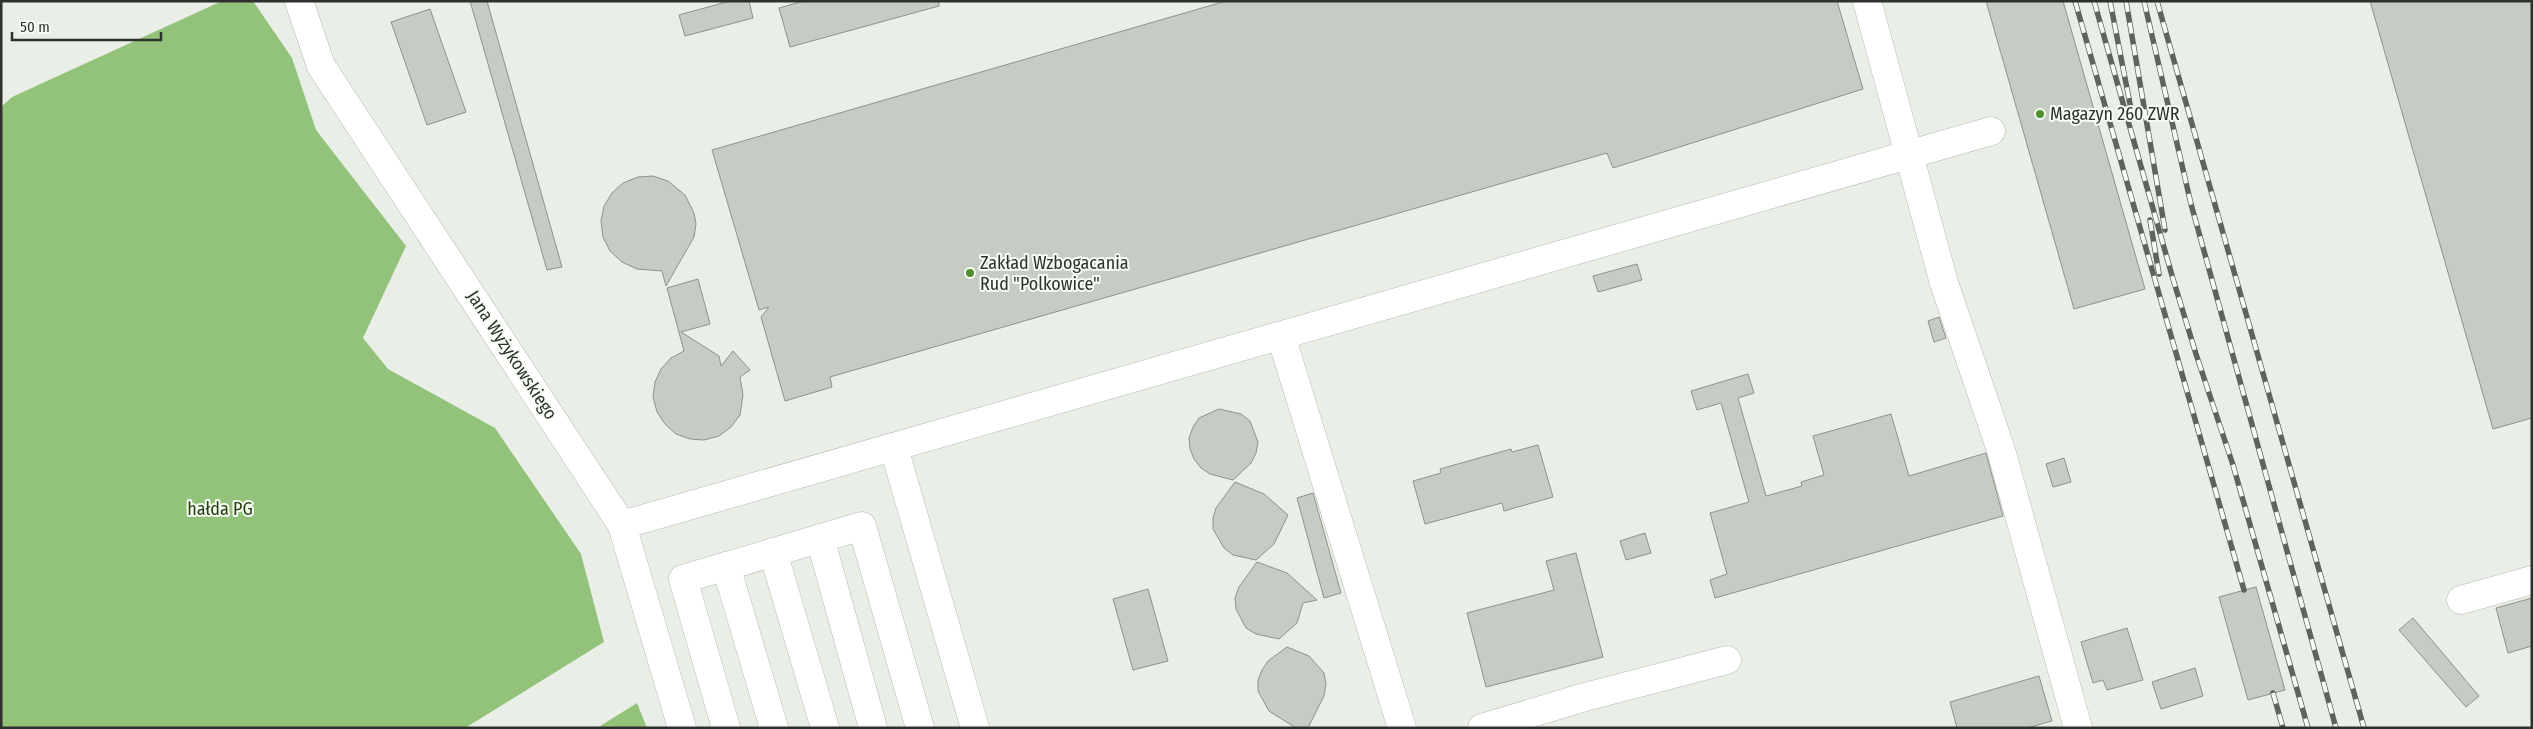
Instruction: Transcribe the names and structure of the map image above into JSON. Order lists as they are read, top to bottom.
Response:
{
  "streets": {
    "street": ["Jana Wyżykowskiego"]
  },
  "parks": ["hałda PG"],
  "places": ["Magazyn 260 ZWR", "Zakład Wzbogacania Rud \"Polkowice\""],
  "scale_bar": "50 m"
}
